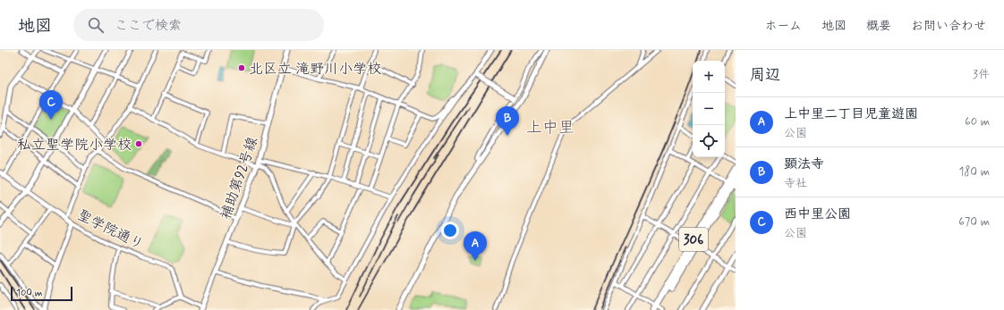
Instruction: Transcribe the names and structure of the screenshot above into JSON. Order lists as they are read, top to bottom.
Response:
{
  "streets": {
    "main road": ["306"],
    "street": ["補助第92号線", "聖学院通り"]
  },
  "districts": ["上中里"],
  "places": ["北区立 滝野川小学校", "私立聖学院小学校"],
  "scale_bar": "100 m",
  "page": {
    "header": "地図",
    "search": "ここで検索",
    "nav": [
      "ホーム",
      "地図",
      "概要",
      "お問い合わせ"
    ],
    "heading": ["周辺", "3件"],
    "map_buttons": ["+", "−"],
    "pins": ["C", "B", "A"],
    "list": [
      {
        "mark": "A",
        "name": "上中里二丁目児童遊園",
        "note": "公園",
        "value": "60 m"
      },
      {
        "mark": "B",
        "name": "顕法寺",
        "note": "寺社",
        "value": "180 m"
      },
      {
        "mark": "C",
        "name": "西中里公園",
        "note": "公園",
        "value": "670 m"
      }
    ],
    "scale": "100 m"
  }
}
